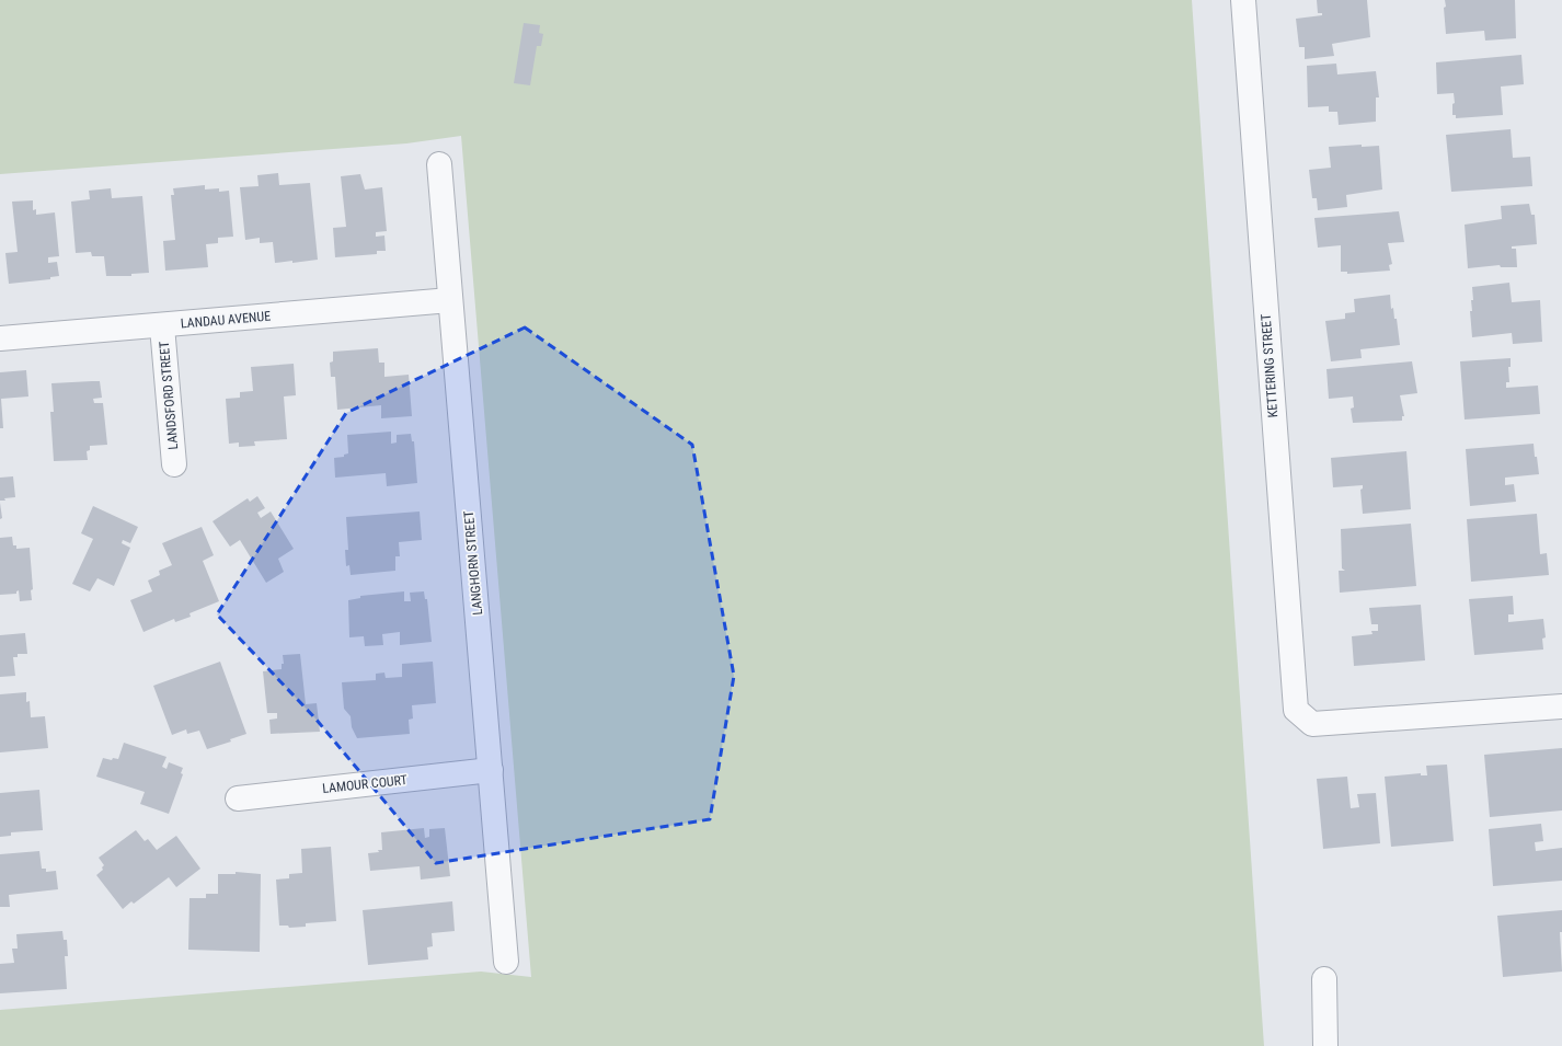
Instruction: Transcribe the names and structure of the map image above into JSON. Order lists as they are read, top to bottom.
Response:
{
  "streets": {
    "street": [
      "LANDAU AVENUE",
      "KETTERING STREET",
      "LANDSFORD STREET",
      "LANGHORN STREET",
      "LAMOUR COURT"
    ]
  },
  "crossings": [
    ["LANDAU AVENUE", "LANDSFORD STREET"],
    ["LANDAU AVENUE", "LANGHORN STREET"],
    ["LANGHORN STREET", "LAMOUR COURT"]
  ]
}
